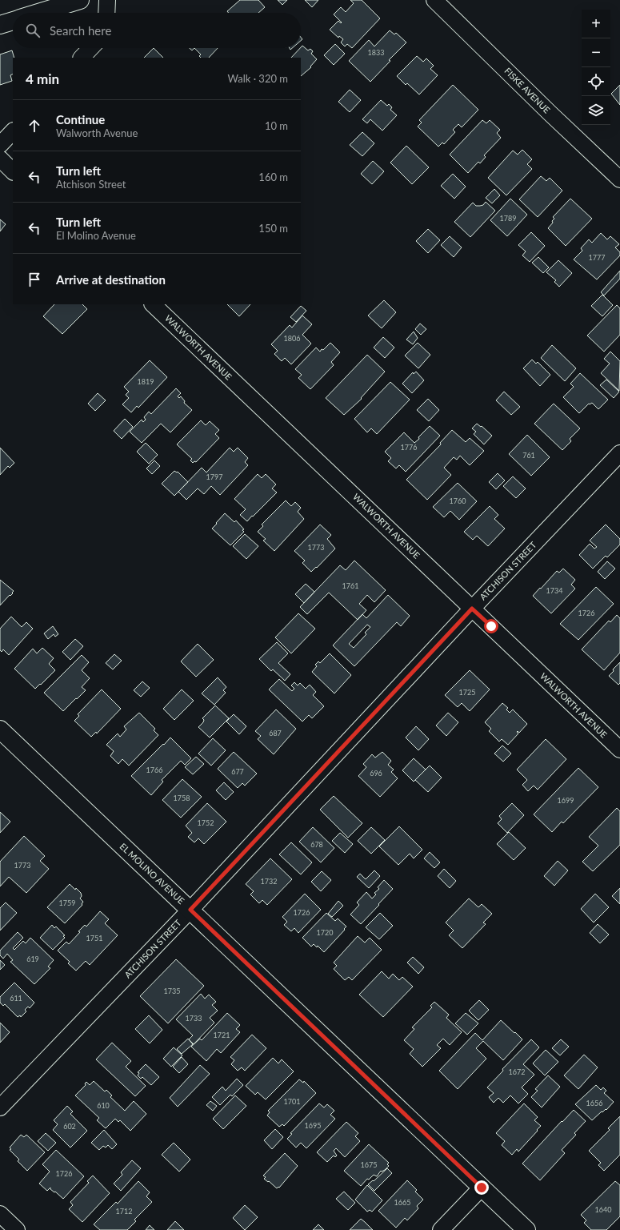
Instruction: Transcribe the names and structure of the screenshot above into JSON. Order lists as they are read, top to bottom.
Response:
{
  "streets": {
    "street": [
      "FISKE AVENUE",
      "WALWORTH AVENUE",
      "ATCHISON STREET",
      "EL MOLINO AVENUE"
    ]
  },
  "crossings": [
    ["WALWORTH AVENUE", "ATCHISON STREET"],
    ["ATCHISON STREET", "EL MOLINO AVENUE"]
  ],
  "house_numbers": [
    "1833",
    "1789",
    "1777",
    "1806",
    "1819",
    "1776",
    "761",
    "1797",
    "1760",
    "1773",
    "1761",
    "1734",
    "1726",
    "1725",
    "687",
    "1766",
    "677",
    "696",
    "1758",
    "1699",
    "1752",
    "678",
    "1773",
    "1732",
    "1759",
    "1726",
    "1720",
    "1751",
    "619",
    "1735",
    "611",
    "1733",
    "1721",
    "1672",
    "1701",
    "1656",
    "610",
    "1695",
    "602",
    "1675",
    "1726",
    "1665",
    "1640",
    "1712"
  ],
  "page": {
    "map_buttons": ["+", "−"],
    "search": "Search here",
    "heading": ["4 min", "Walk · 320 m"],
    "list": [
      ["Continue", "Walworth Avenue", "10 m"],
      ["Turn left", "Atchison Street", "160 m"],
      ["Turn left", "El Molino Avenue", "150 m"],
      "Arrive at destination"
    ]
  }
}
